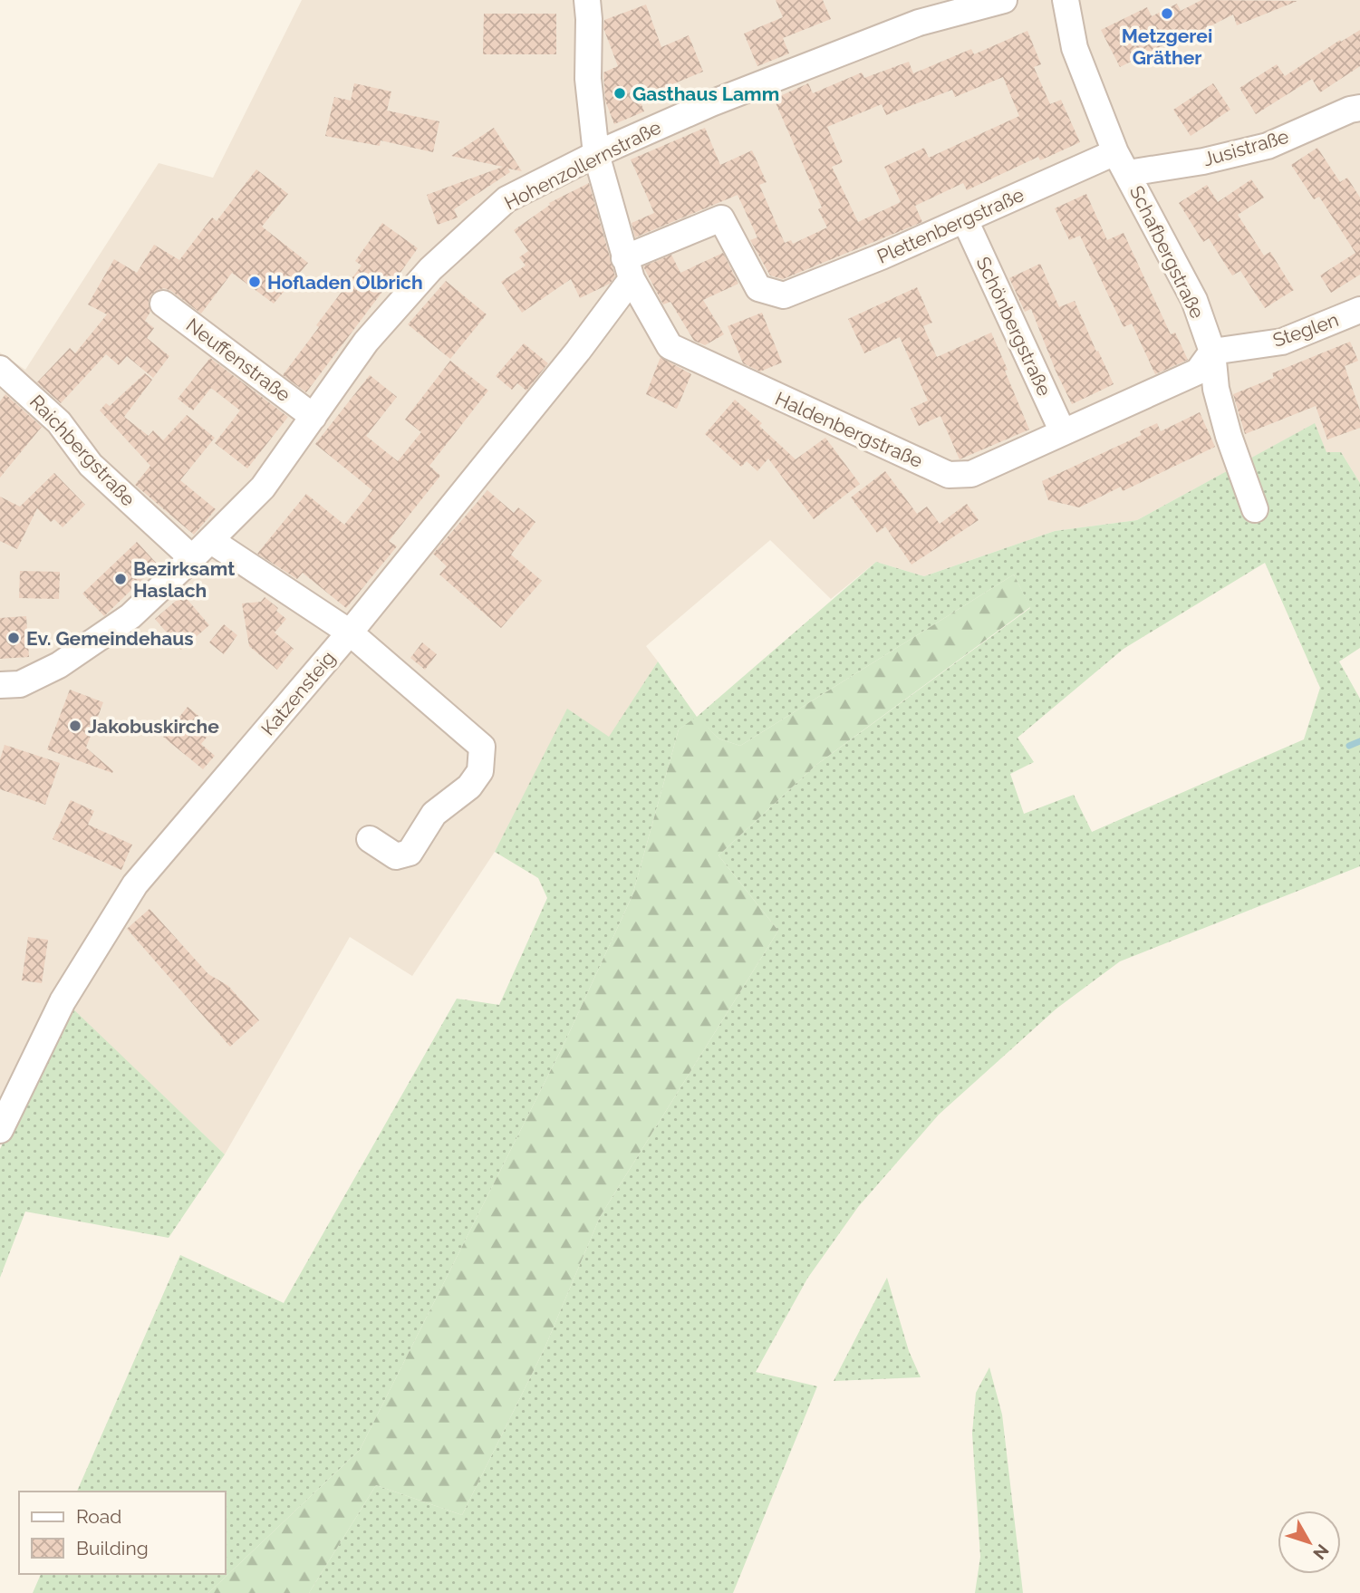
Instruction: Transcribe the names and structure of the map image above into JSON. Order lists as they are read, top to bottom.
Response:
{
  "streets": {
    "street": [
      "Jusistraße",
      "Hohenzollernstraße",
      "Plettenbergstraße",
      "Schafbergstraße",
      "Schönbergstraße",
      "Steglen",
      "Neuffenstraße",
      "Haldenbergstraße",
      "Raichbergstraße",
      "Katzensteig"
    ]
  },
  "crossings": [
    ["Jusistraße", "Plettenbergstraße"],
    ["Jusistraße", "Schafbergstraße"],
    ["Hohenzollernstraße", "Neuffenstraße"],
    ["Hohenzollernstraße", "Haldenbergstraße"],
    ["Hohenzollernstraße", "Raichbergstraße"],
    ["Plettenbergstraße", "Schafbergstraße"],
    ["Plettenbergstraße", "Schönbergstraße"],
    ["Plettenbergstraße", "Haldenbergstraße"],
    ["Plettenbergstraße", "Katzensteig"],
    ["Schafbergstraße", "Steglen"],
    ["Schafbergstraße", "Haldenbergstraße"],
    ["Schönbergstraße", "Haldenbergstraße"],
    ["Steglen", "Haldenbergstraße"],
    ["Haldenbergstraße", "Katzensteig"]
  ],
  "places": [
    "Metzgerei Gräther",
    "Gasthaus Lamm",
    "Hofladen Olbrich",
    "Bezirksamt Haslach",
    "Ev. Gemeindehaus",
    "Jakobuskirche"
  ],
  "legend": ["Road", "Building"],
  "north": "bottom right"
}
